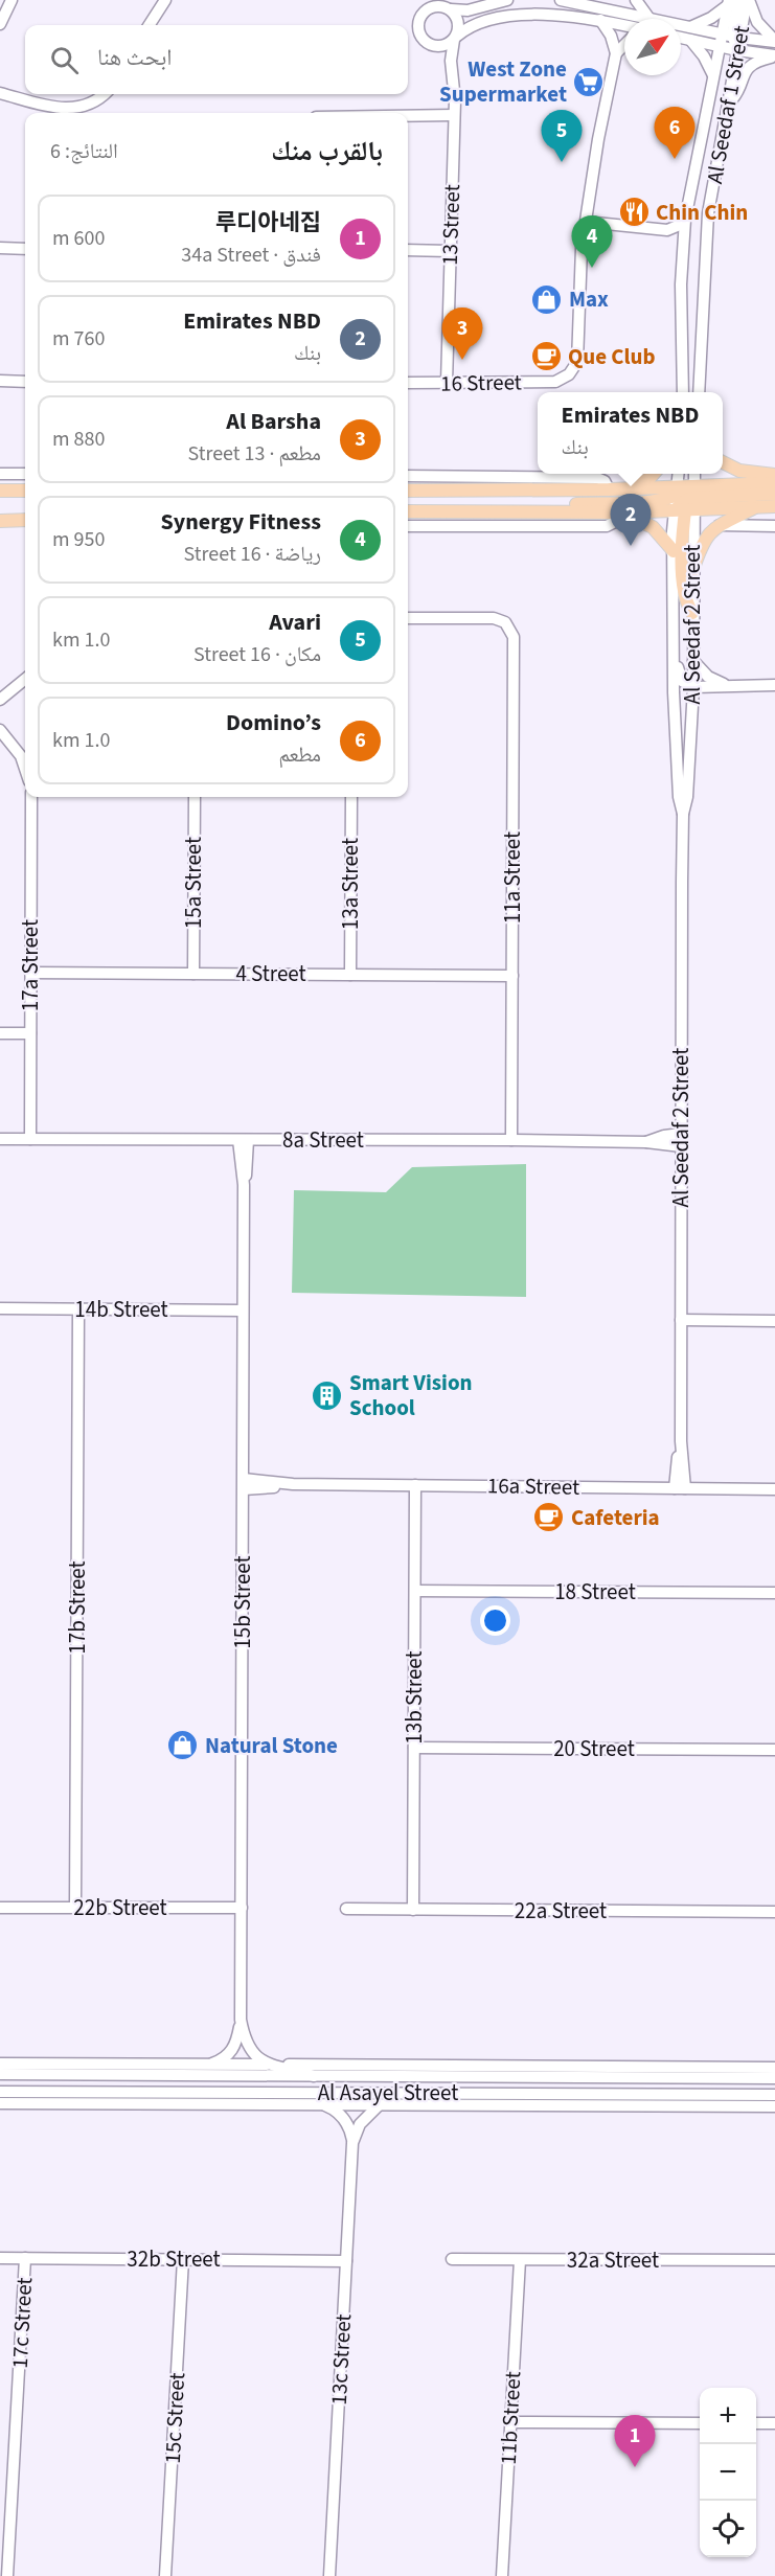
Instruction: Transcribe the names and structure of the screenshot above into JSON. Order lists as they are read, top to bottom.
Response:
{
  "streets": {
    "street": [
      "Al Seedaf 1 Street",
      "13 Street",
      "16 Street",
      "Al Seedaf 2 Street",
      "11a Street",
      "15a Street",
      "13a Street",
      "17a Street",
      "4 Street",
      "8a Street",
      "14b Street",
      "16a Street",
      "18 Street",
      "15b Street",
      "17b Street",
      "13b Street",
      "20 Street",
      "22b Street",
      "22a Street",
      "Al Asayel Street",
      "32b Street",
      "32a Street",
      "17c Street",
      "13c Street",
      "15c Street",
      "11b Street"
    ]
  },
  "crossings": [
    ["13 Street", "16 Street"],
    ["Al Seedaf 2 Street", "8a Street"],
    ["Al Seedaf 2 Street", "16a Street"],
    ["11a Street", "4 Street"],
    ["11a Street", "8a Street"],
    ["15a Street", "4 Street"],
    ["13a Street", "4 Street"],
    ["17a Street", "4 Street"],
    ["17a Street", "8a Street"],
    ["8a Street", "15b Street"],
    ["14b Street", "15b Street"],
    ["14b Street", "17b Street"],
    ["16a Street", "15b Street"],
    ["16a Street", "13b Street"],
    ["18 Street", "13b Street"],
    ["15b Street", "22b Street"],
    ["15b Street", "Al Asayel Street"],
    ["17b Street", "22b Street"],
    ["13b Street", "20 Street"],
    ["13b Street", "22a Street"],
    ["32b Street", "17c Street"],
    ["32b Street", "13c Street"],
    ["32b Street", "15c Street"],
    ["32a Street", "11b Street"]
  ],
  "places": {
    "supermarket": ["West Zone Supermarket"],
    "restaurant": ["Chin Chin"],
    "shop": ["Max", "Natural Stone"],
    "cafe": ["Que Club", "Cafeteria"],
    "building": ["Smart Vision School"]
  },
  "north": "top right",
  "page": {
    "search": "ابحث هنا",
    "pins": [
      "6",
      "5",
      "4",
      "3",
      "2",
      "1"
    ],
    "heading": ["بالقرب منك", "النتائج: 6"],
    "list": [
      {
        "mark": "1",
        "name": "루디아네집",
        "note": "فندق · 34a Street",
        "value": "600 m"
      },
      {
        "mark": "2",
        "name": "Emirates NBD",
        "note": "بنك",
        "value": "760 m"
      },
      {
        "mark": "3",
        "name": "Al Barsha",
        "note": "مطعم · 13 Street",
        "value": "880 m"
      },
      {
        "mark": "4",
        "name": "Synergy Fitness",
        "note": "رياضة · 16 Street",
        "value": "950 m"
      },
      {
        "mark": "5",
        "name": "Avari",
        "note": "مكان · 16 Street",
        "value": "1.0 km"
      },
      {
        "mark": "6",
        "name": "Domino’s",
        "note": "مطعم",
        "value": "1.0 km"
      }
    ],
    "popup": ["Emirates NBD", "بنك"],
    "map_buttons": ["+", "−"]
  }
}
